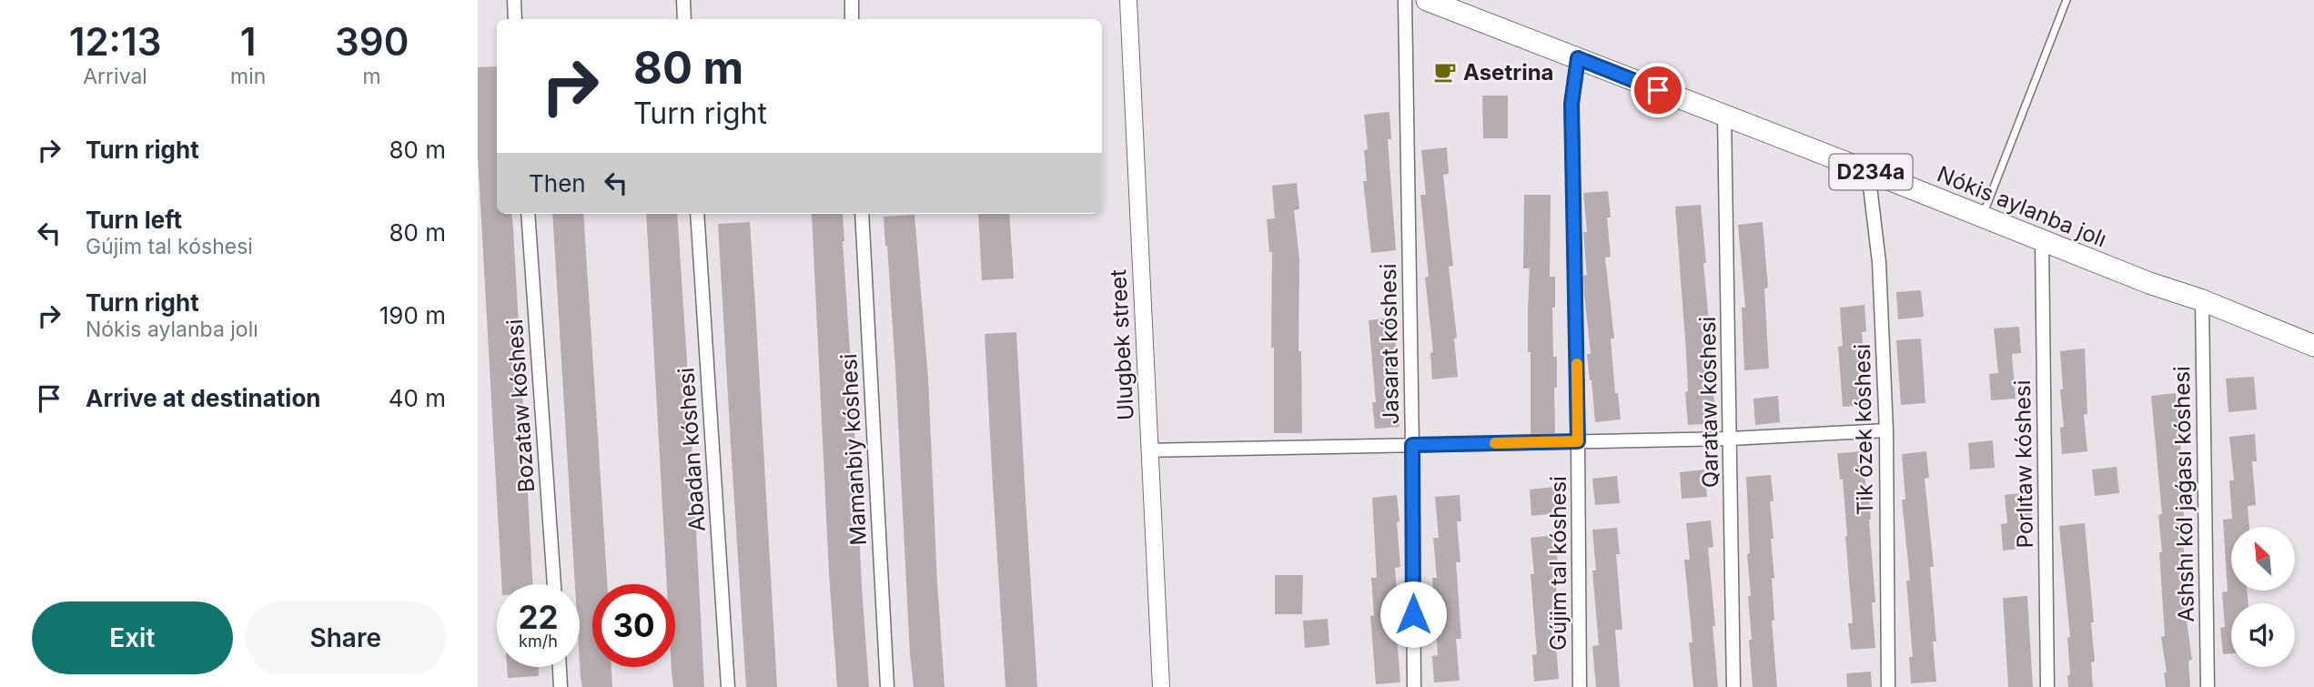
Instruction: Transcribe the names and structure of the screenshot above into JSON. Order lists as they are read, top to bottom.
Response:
{
  "streets": {
    "main road": ["D234a", "Nókis aylanba jolı"],
    "street": [
      "Jasarat kóshesi",
      "Ulugbek street",
      "Qarataw kóshesi",
      "Bozataw kóshesi",
      "Tik ózek kóshesi",
      "Abadan kóshesi",
      "Mamanbiy kóshesi",
      "Porlıtaw kóshesi",
      "Ashshı kól jaǵası kóshesi",
      "Gújim tal kóshesi"
    ]
  },
  "crossings": [
    ["Nókis aylanba jolı", "Qarataw kóshesi"],
    ["Nókis aylanba jolı", "Tik ózek kóshesi"],
    ["Nókis aylanba jolı", "Porlıtaw kóshesi"],
    ["Nókis aylanba jolı", "Ashshı kól jaǵası kóshesi"],
    ["Nókis aylanba jolı", "Gújim tal kóshesi"]
  ],
  "places": {
    "cafe": ["Asetrina"]
  },
  "north": "top left",
  "page": {
    "eta": [
      "12:13",
      "Arrival",
      "1",
      "min",
      "390",
      "m"
    ],
    "turn": ["80 m", "Turn right"],
    "list": [
      {
        "name": "Turn right",
        "value": "80 m"
      },
      {
        "name": "Turn left",
        "note": "Gújim tal kóshesi",
        "value": "80 m"
      },
      {
        "name": "Turn right",
        "note": "Nókis aylanba jolı",
        "value": "190 m"
      },
      {
        "name": "Arrive at destination",
        "value": "40 m"
      }
    ],
    "then": "Then",
    "speed": "22 km/h",
    "limit": "30",
    "buttons": ["Exit", "Share"]
  }
}
